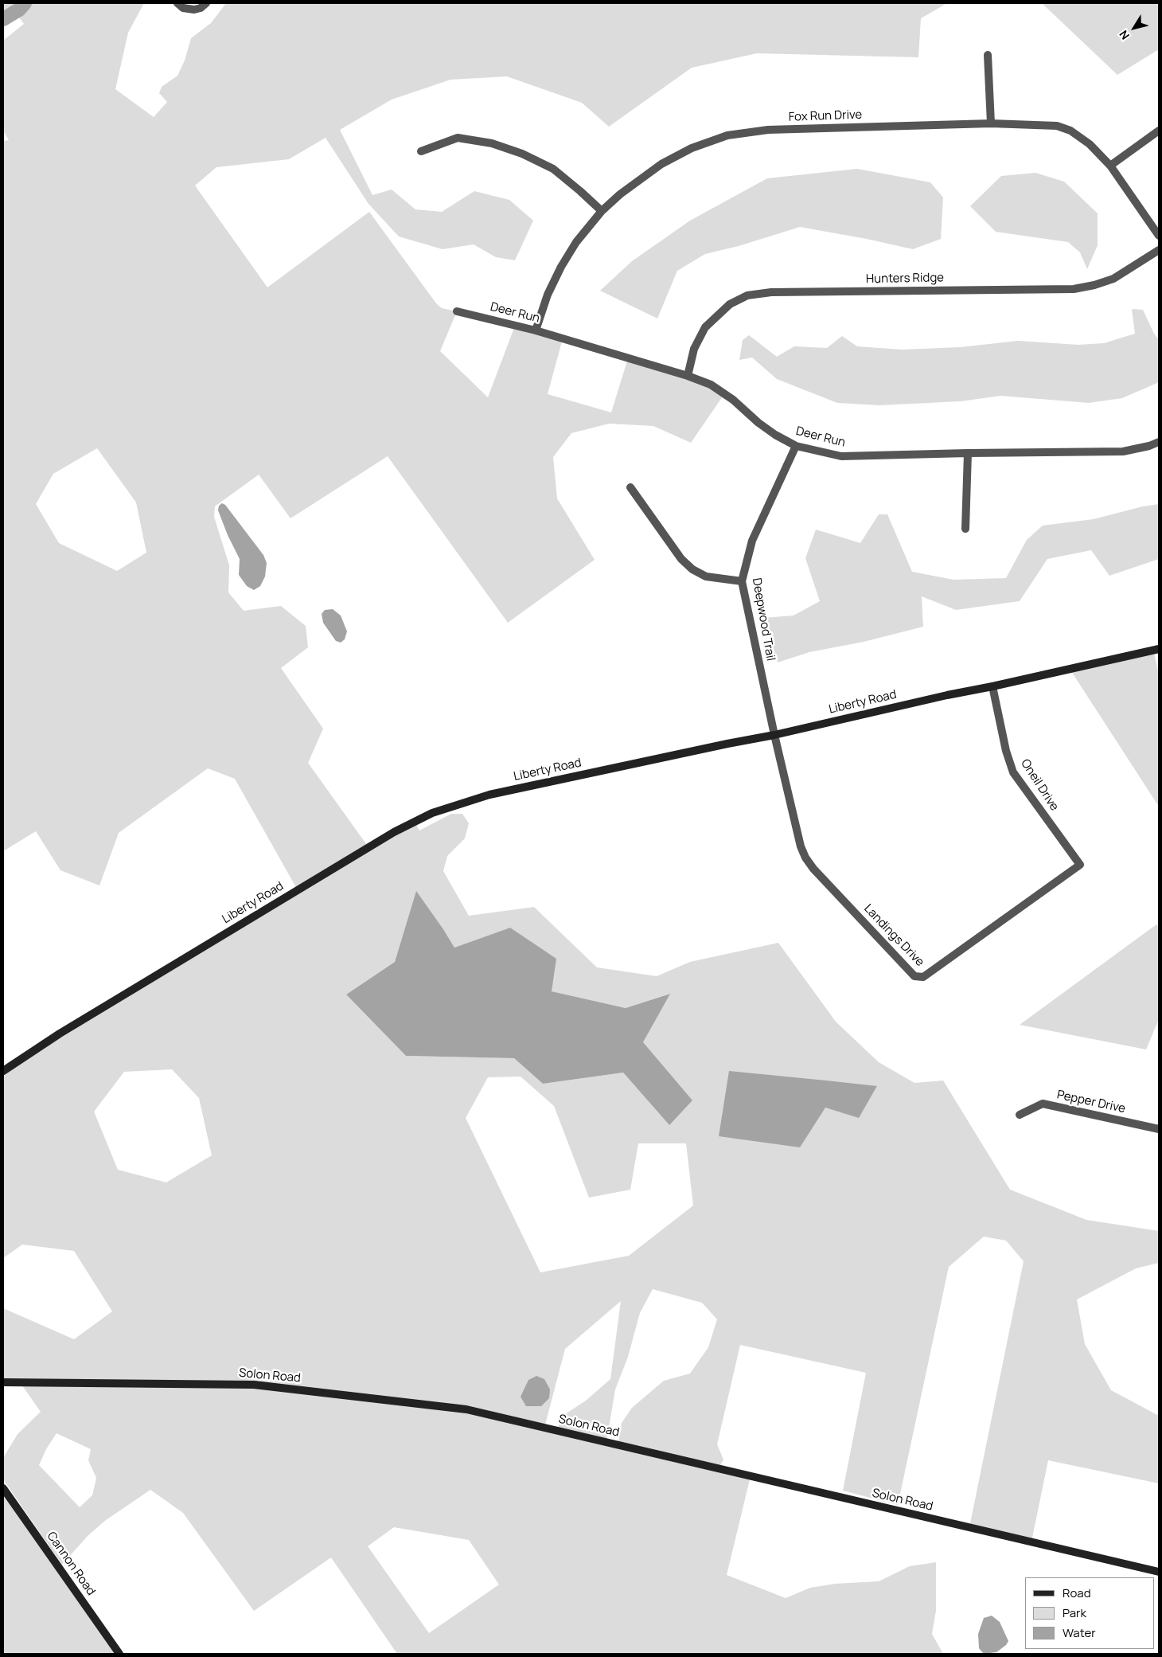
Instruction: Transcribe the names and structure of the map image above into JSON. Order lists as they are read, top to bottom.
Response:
{
  "streets": {
    "street": [
      "Fox Run Drive",
      "Hunters Ridge",
      "Deer Run",
      "Deepwood Trail",
      "Liberty Road",
      "Oneil Drive",
      "Landings Drive",
      "Pepper Drive",
      "Solon Road",
      "Cannon Road"
    ]
  },
  "crossings": [
    ["Fox Run Drive", "Deer Run"],
    ["Hunters Ridge", "Deer Run"],
    ["Deer Run", "Deepwood Trail"],
    ["Deepwood Trail", "Liberty Road"],
    ["Deepwood Trail", "Landings Drive"],
    ["Liberty Road", "Oneil Drive"],
    ["Liberty Road", "Landings Drive"],
    ["Oneil Drive", "Landings Drive"]
  ],
  "legend": ["Road", "Park", "Water"],
  "north": "bottom left"
}
